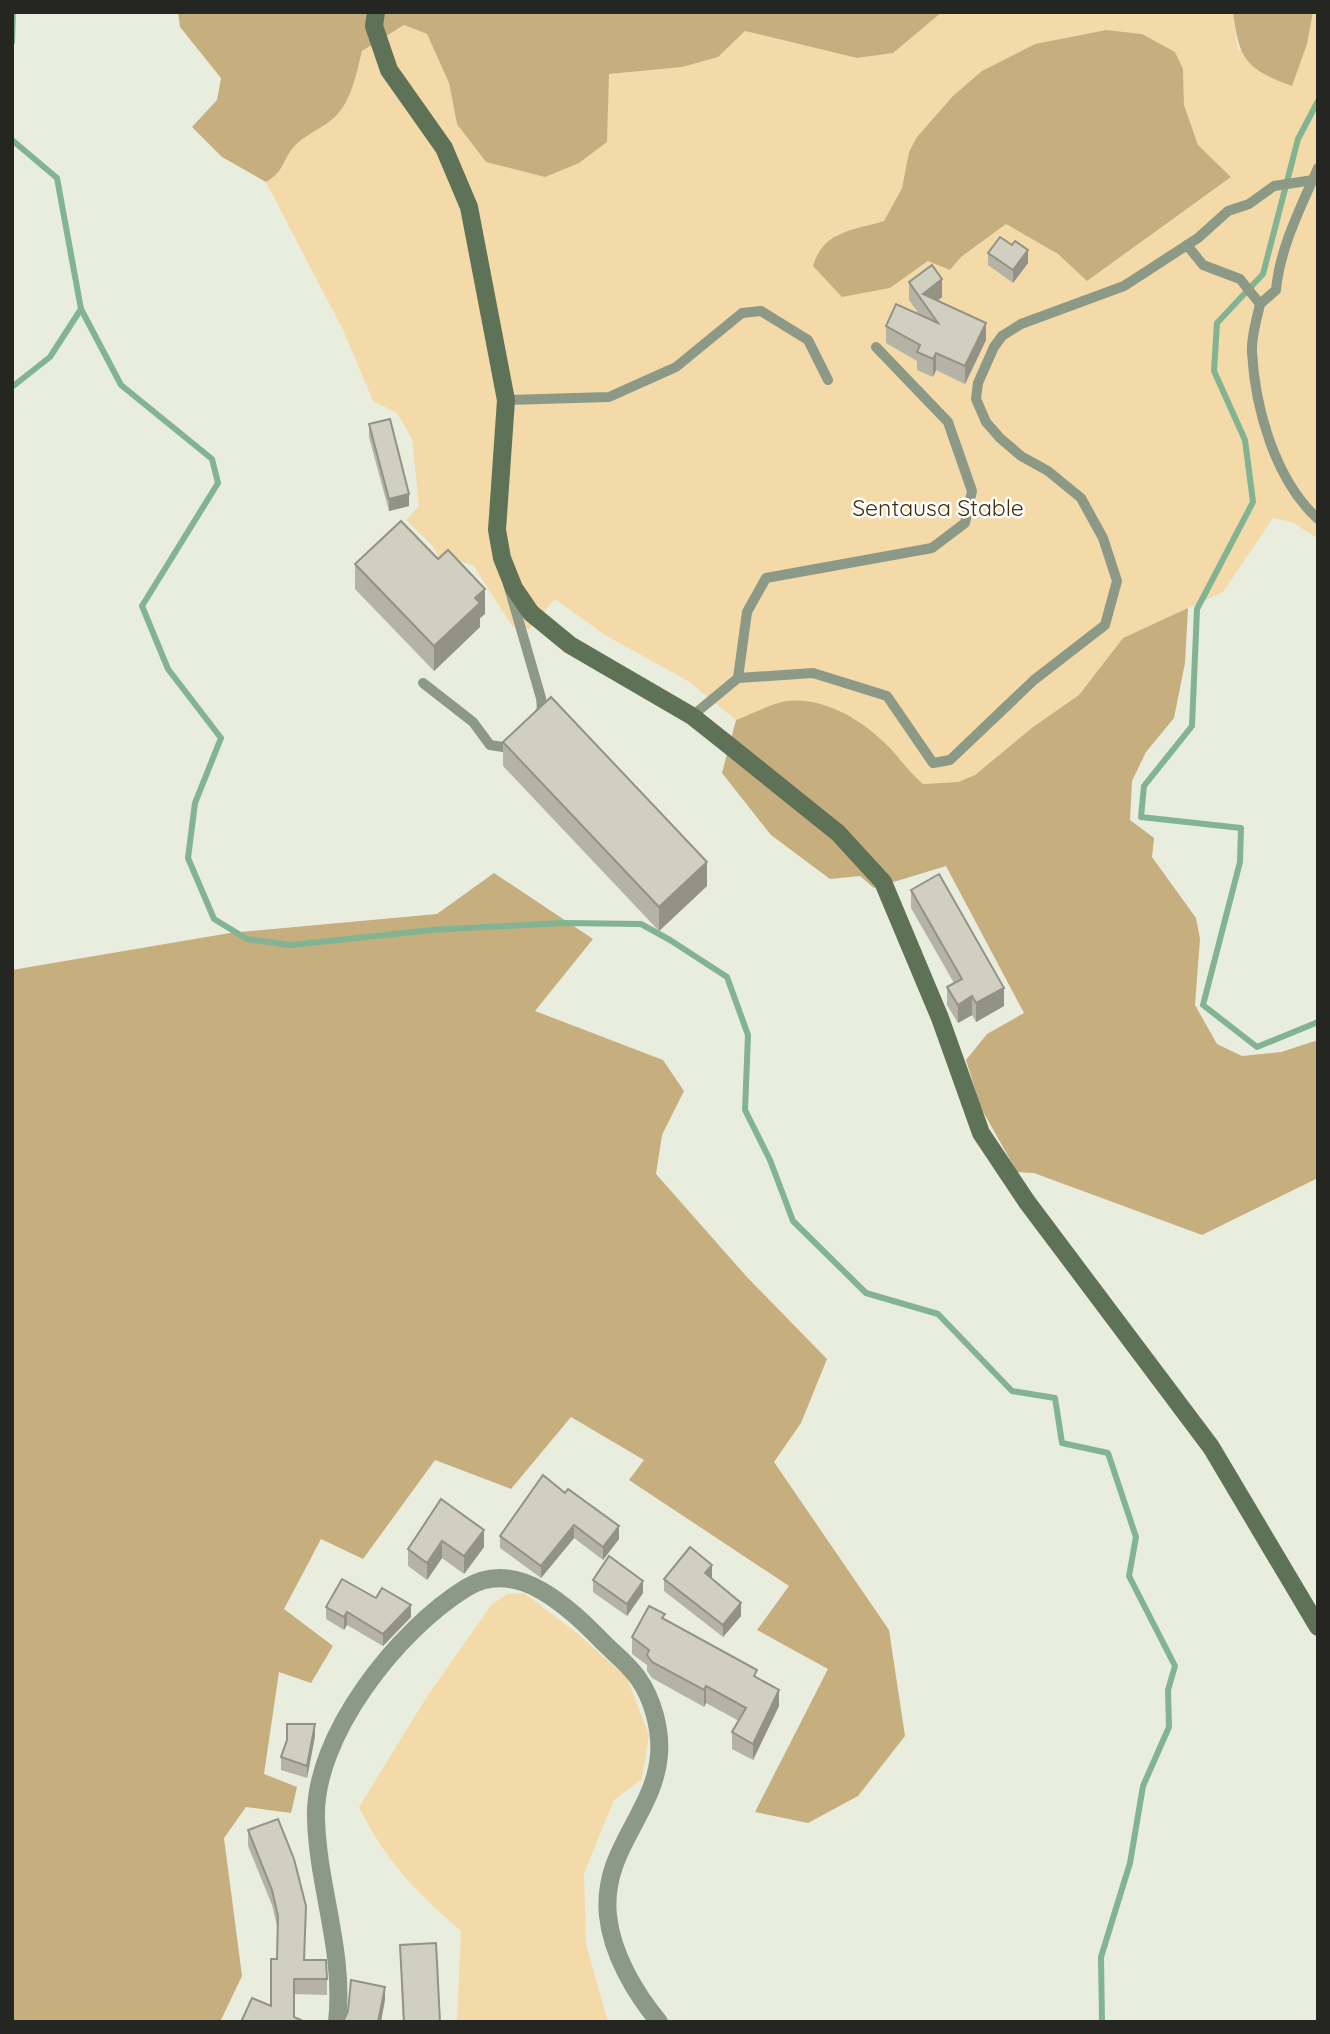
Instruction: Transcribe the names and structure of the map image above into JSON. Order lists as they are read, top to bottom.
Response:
{
  "parks": ["Sentausa Stable"]
}
